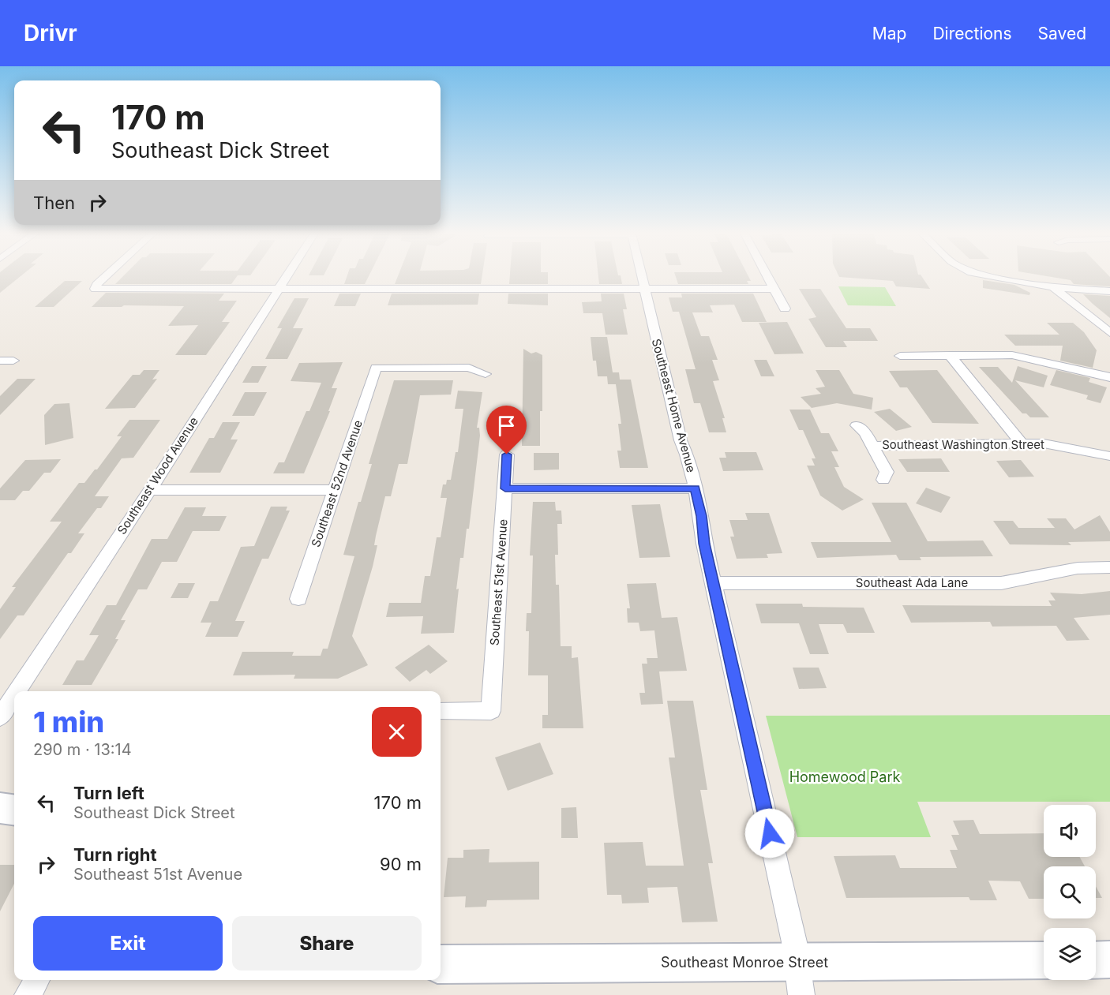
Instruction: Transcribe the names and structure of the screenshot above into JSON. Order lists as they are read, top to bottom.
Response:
{
  "streets": {
    "street": [
      "Southeast Home Avenue",
      "Southeast Washington Street",
      "Southeast Wood Avenue",
      "Southeast 52nd Avenue",
      "Southeast 51st Avenue",
      "Southeast Ada Lane",
      "Southeast Monroe Street"
    ]
  },
  "crossings": [
    ["Southeast Home Avenue", "Southeast Ada Lane"],
    ["Southeast Home Avenue", "Southeast Monroe Street"]
  ],
  "parks": ["Homewood Park"],
  "page": {
    "header": "Drivr",
    "nav": ["Map", "Directions", "Saved"],
    "turn": ["170 m", "Southeast Dick Street"],
    "then": "Then",
    "heading": ["1 min", "290 m · 13:14"],
    "list": [
      {
        "name": "Turn left",
        "note": "Southeast Dick Street",
        "value": "170 m"
      },
      {
        "name": "Turn right",
        "note": "Southeast 51st Avenue",
        "value": "90 m"
      }
    ],
    "buttons": ["Exit", "Share"]
  }
}
